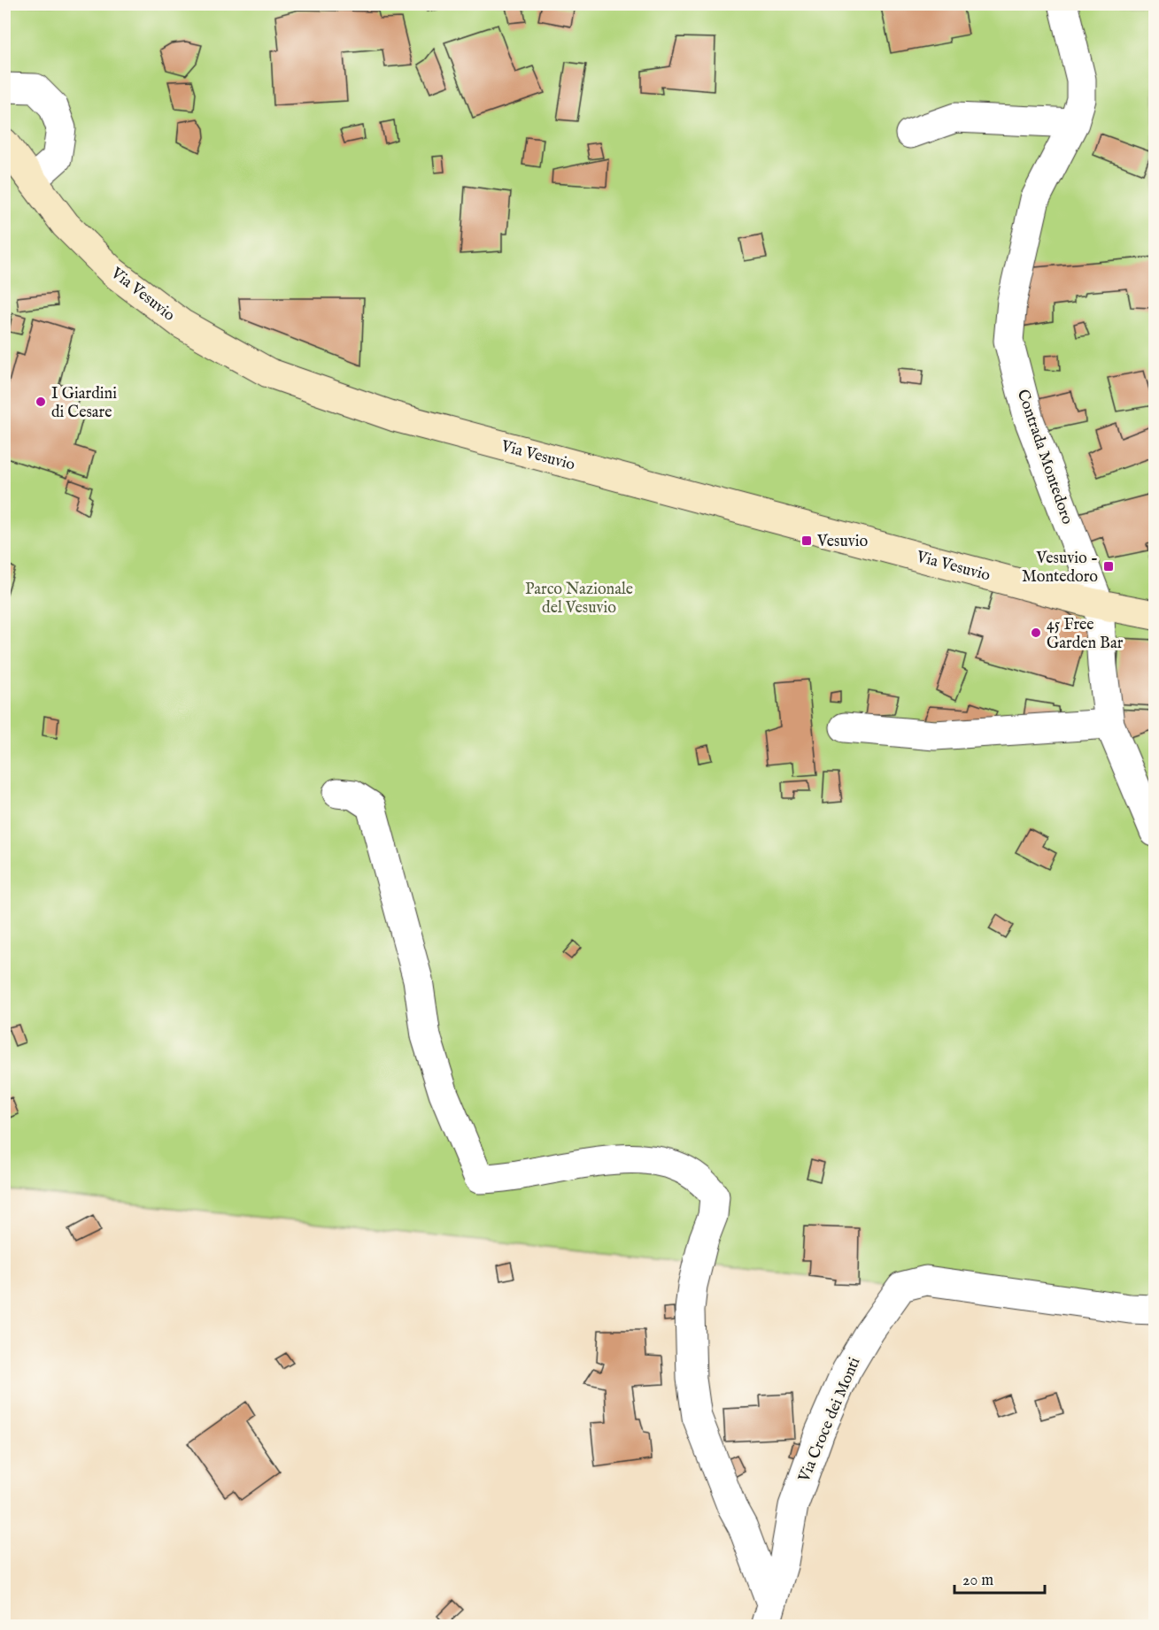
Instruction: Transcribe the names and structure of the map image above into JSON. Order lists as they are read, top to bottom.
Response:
{
  "streets": {
    "street": ["Via Vesuvio", "Contrada Montedoro", "Via Croce dei Monti"]
  },
  "crossings": [
    ["Via Vesuvio", "Contrada Montedoro"]
  ],
  "parks": ["Parco Nazionale del Vesuvio"],
  "places": {
    "other": ["I Giardini di Cesare", "45 Free Garden Bar"],
    "transit": ["Vesuvio", "Vesuvio - Montedoro"]
  },
  "scale_bar": "20 m"
}
